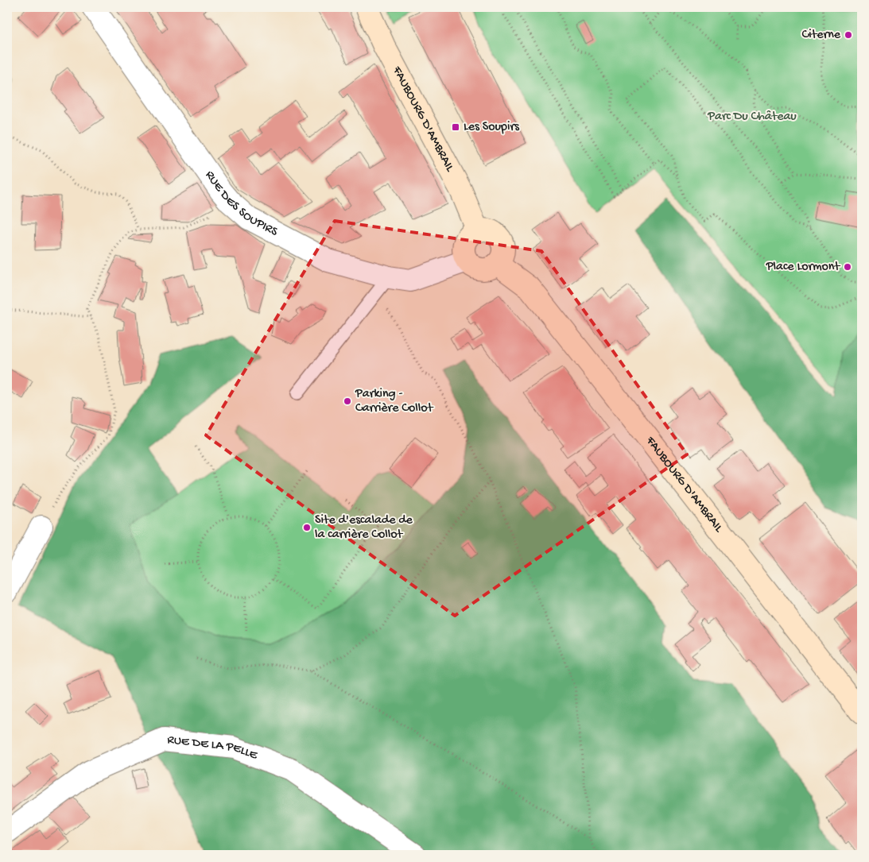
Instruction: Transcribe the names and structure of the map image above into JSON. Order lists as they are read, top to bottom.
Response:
{
  "streets": {
    "main road": ["FAUBOURG D'AMBRAIL"],
    "street": ["RUE DES SOUPIRS", "RUE DE LA PELLE"]
  },
  "crossings": [
    ["FAUBOURG D'AMBRAIL", "RUE DES SOUPIRS"]
  ],
  "parks": ["Parc Du Château"],
  "places": {
    "other": [
      "Citerne",
      "Place Lormont",
      "Parking - Carrière Collot",
      "Site d'escalade de la carrière Collot"
    ],
    "transit": ["Les Soupirs"]
  }
}
